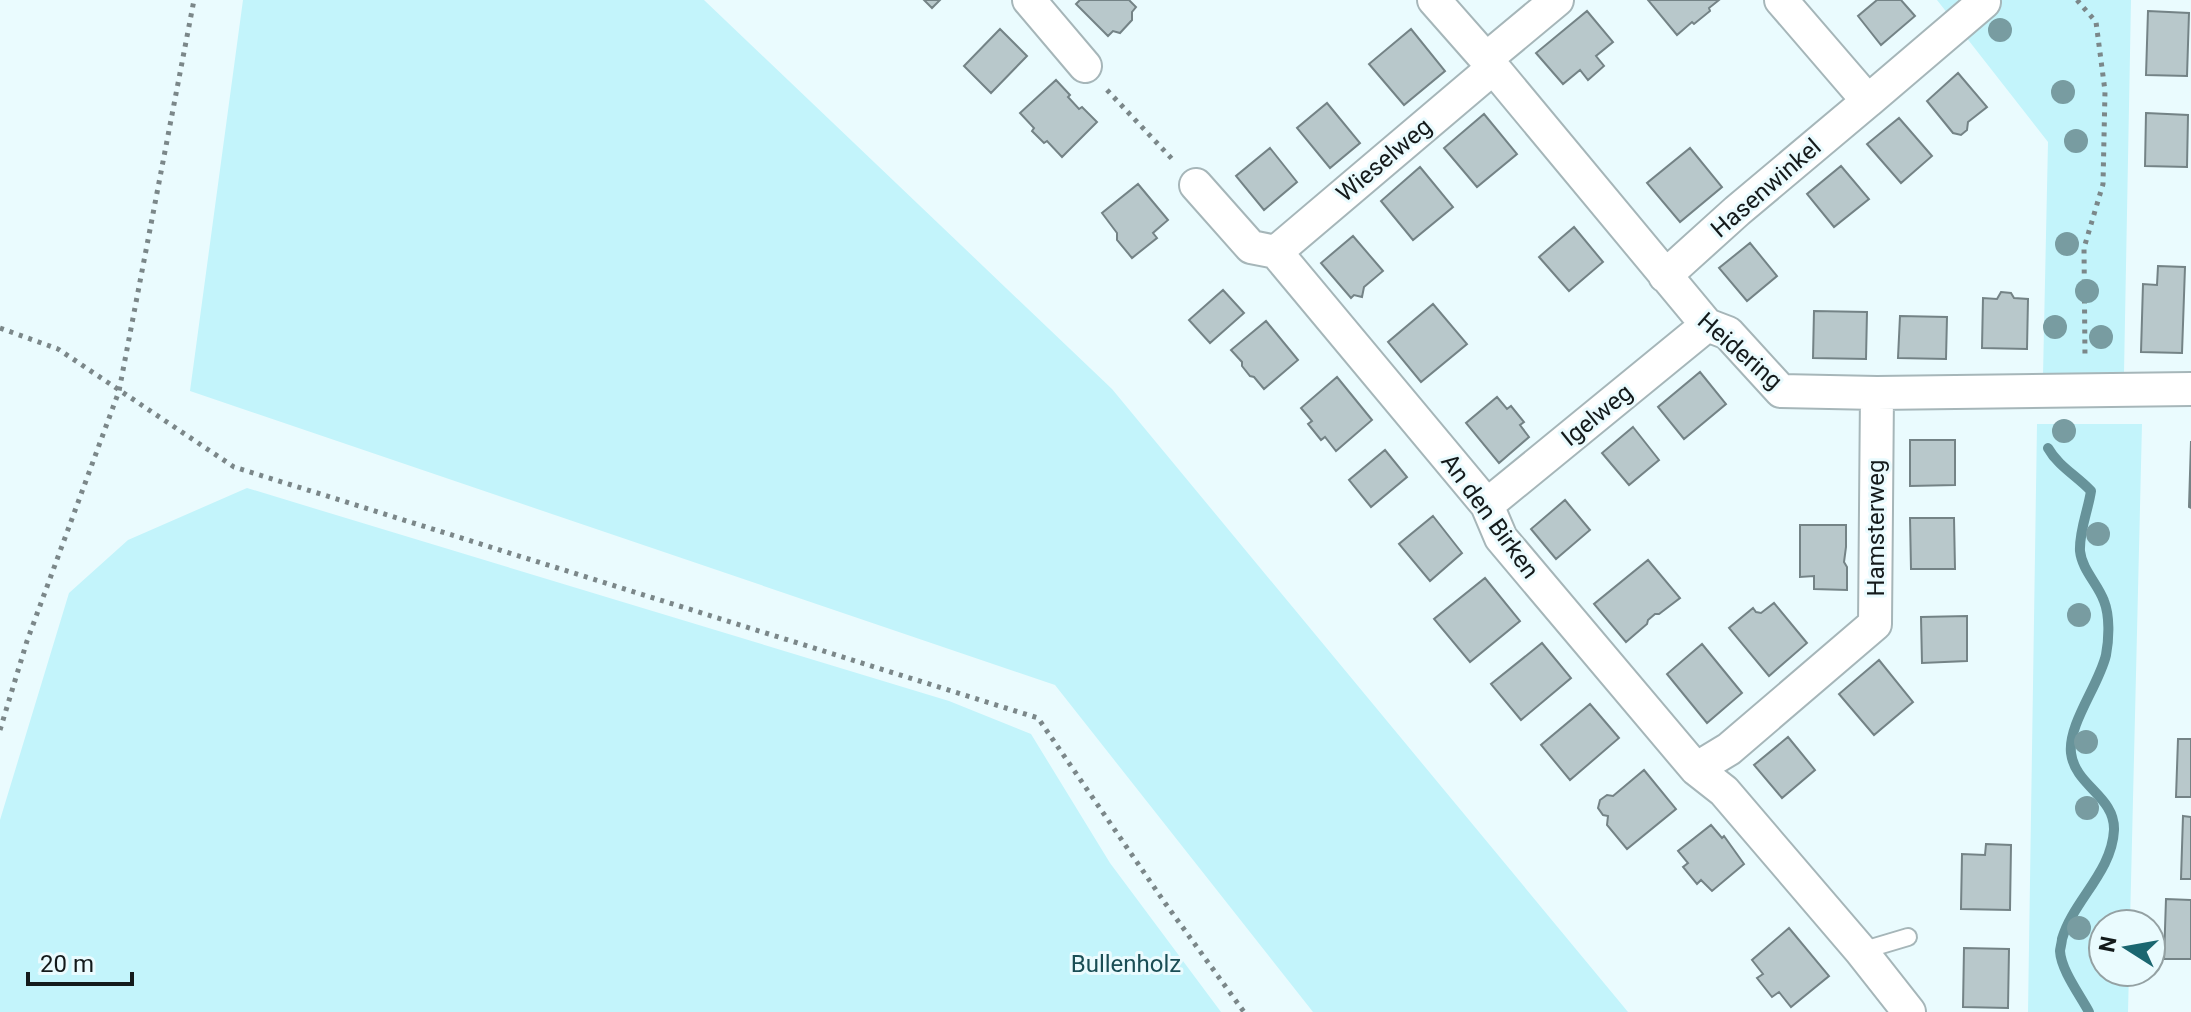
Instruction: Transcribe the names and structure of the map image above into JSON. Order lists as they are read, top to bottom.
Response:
{
  "streets": {
    "street": [
      "Wieselweg",
      "Hasenwinkel",
      "Heidering",
      "Igelweg",
      "An den Birken",
      "Hamsterweg"
    ]
  },
  "crossings": [
    ["Wieselweg", "Heidering"],
    ["Wieselweg", "An den Birken"],
    ["Hasenwinkel", "Heidering"],
    ["Heidering", "Igelweg"],
    ["Heidering", "Hamsterweg"],
    ["Igelweg", "An den Birken"],
    ["An den Birken", "Hamsterweg"]
  ],
  "parks": ["Bullenholz"],
  "scale_bar": "20 m",
  "north": "left"
}
